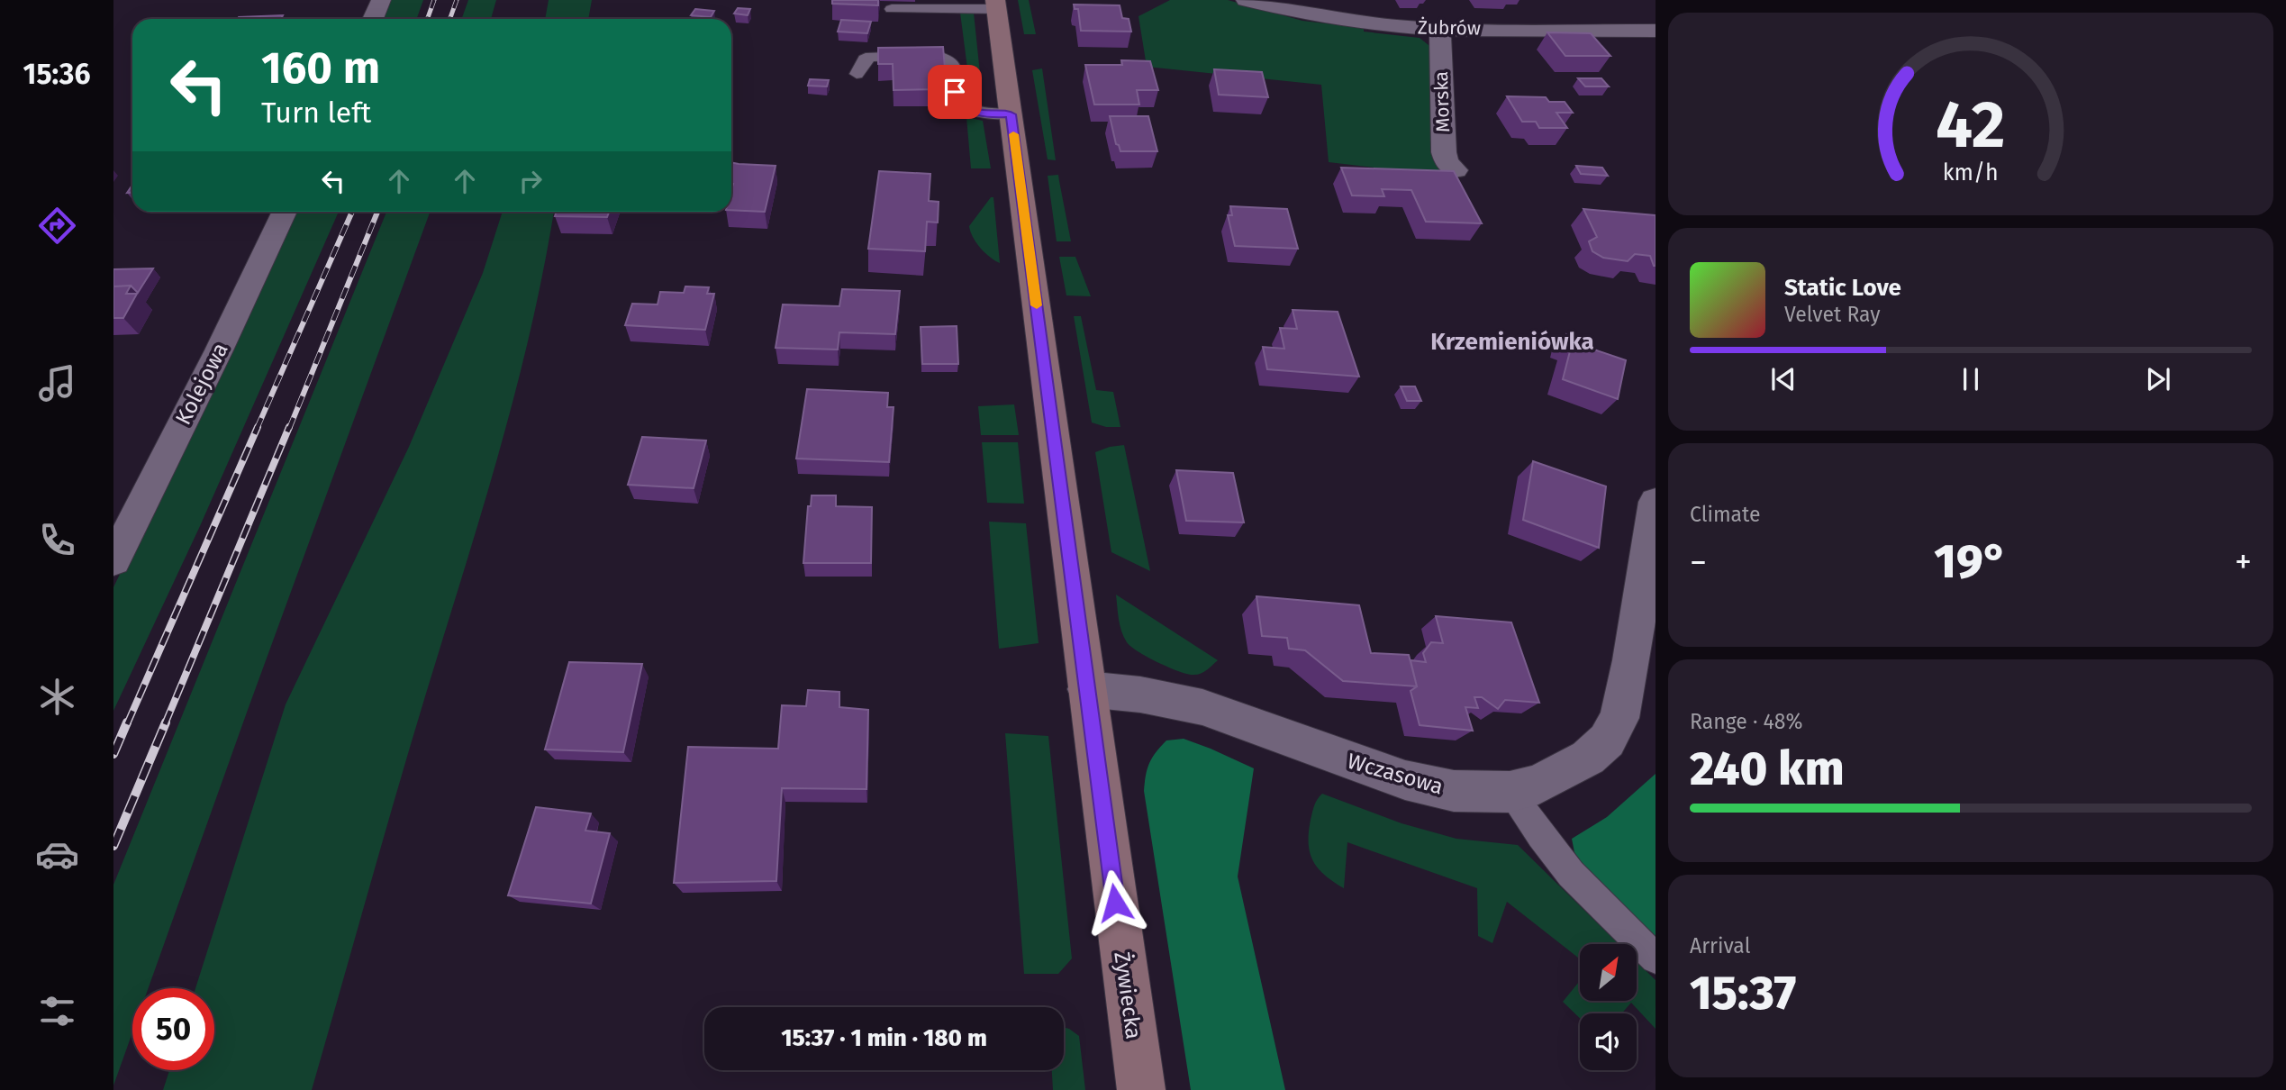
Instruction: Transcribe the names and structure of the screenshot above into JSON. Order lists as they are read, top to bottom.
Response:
{
  "streets": {
    "main road": ["Żywiecka"],
    "street": [
      "Żubrów",
      "Morska",
      "Kolejowa",
      "Wczasowa"
    ]
  },
  "crossings": [
    ["Żubrów", "Morska"],
    ["Wczasowa", "Żywiecka"]
  ],
  "districts": ["Krzemieniówka"],
  "north": "top right",
  "page": {
    "tabs": "15:36",
    "turn": ["160 m", "Turn left"],
    "song": ["Static Love", "Velvet Ray"],
    "tile": [
      "Climate",
      ["Range · 48%", "240 km"],
      ["Arrival", "15:37"]
    ],
    "heat": ["−", "19°", "+"],
    "limit": "50",
    "trip": "15:37 · 1 min · 180 m",
    "gauge": ["42", "km/h"]
  }
}
